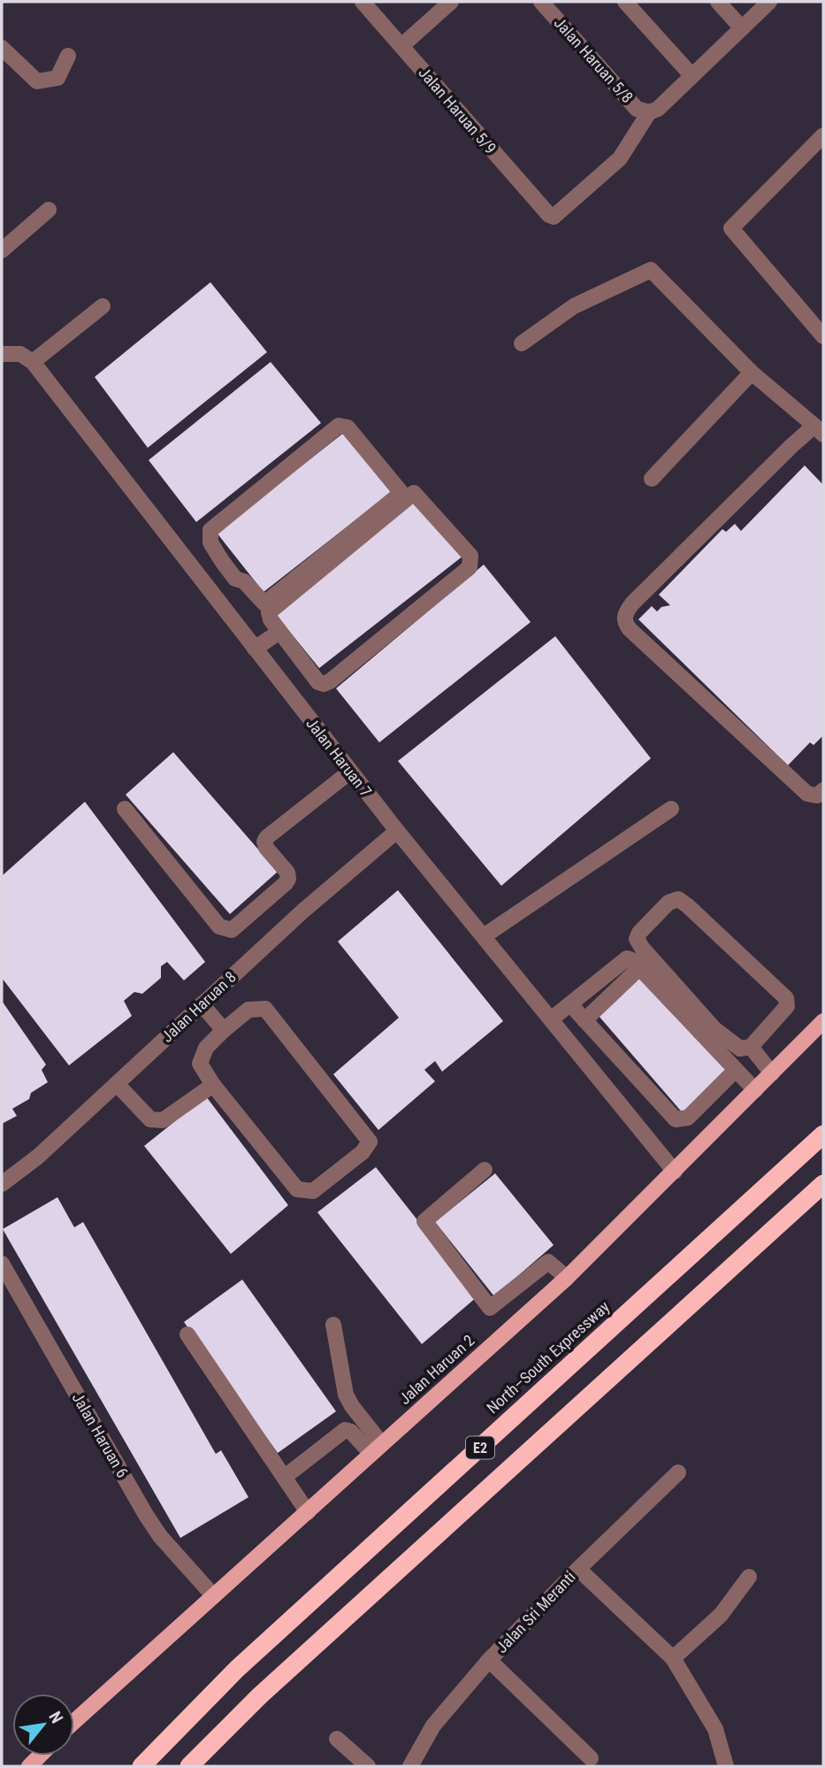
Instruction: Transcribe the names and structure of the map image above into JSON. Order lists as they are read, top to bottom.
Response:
{
  "streets": {
    "highway": ["North–South Expressway", "E2"],
    "main road": ["Jalan Haruan 2"],
    "street": [
      "Jalan Haruan 5/8",
      "Jalan Haruan 5/9",
      "Jalan Haruan 7",
      "Jalan Haruan 8",
      "Jalan Haruan 6",
      "Jalan Sri Meranti"
    ]
  },
  "crossings": [
    ["Jalan Haruan 5/8", "Jalan Haruan 5/9"],
    ["Jalan Haruan 7", "Jalan Haruan 8"],
    ["Jalan Haruan 7", "Jalan Haruan 2"],
    ["Jalan Haruan 2", "Jalan Haruan 6"]
  ],
  "north": "top right"
}
